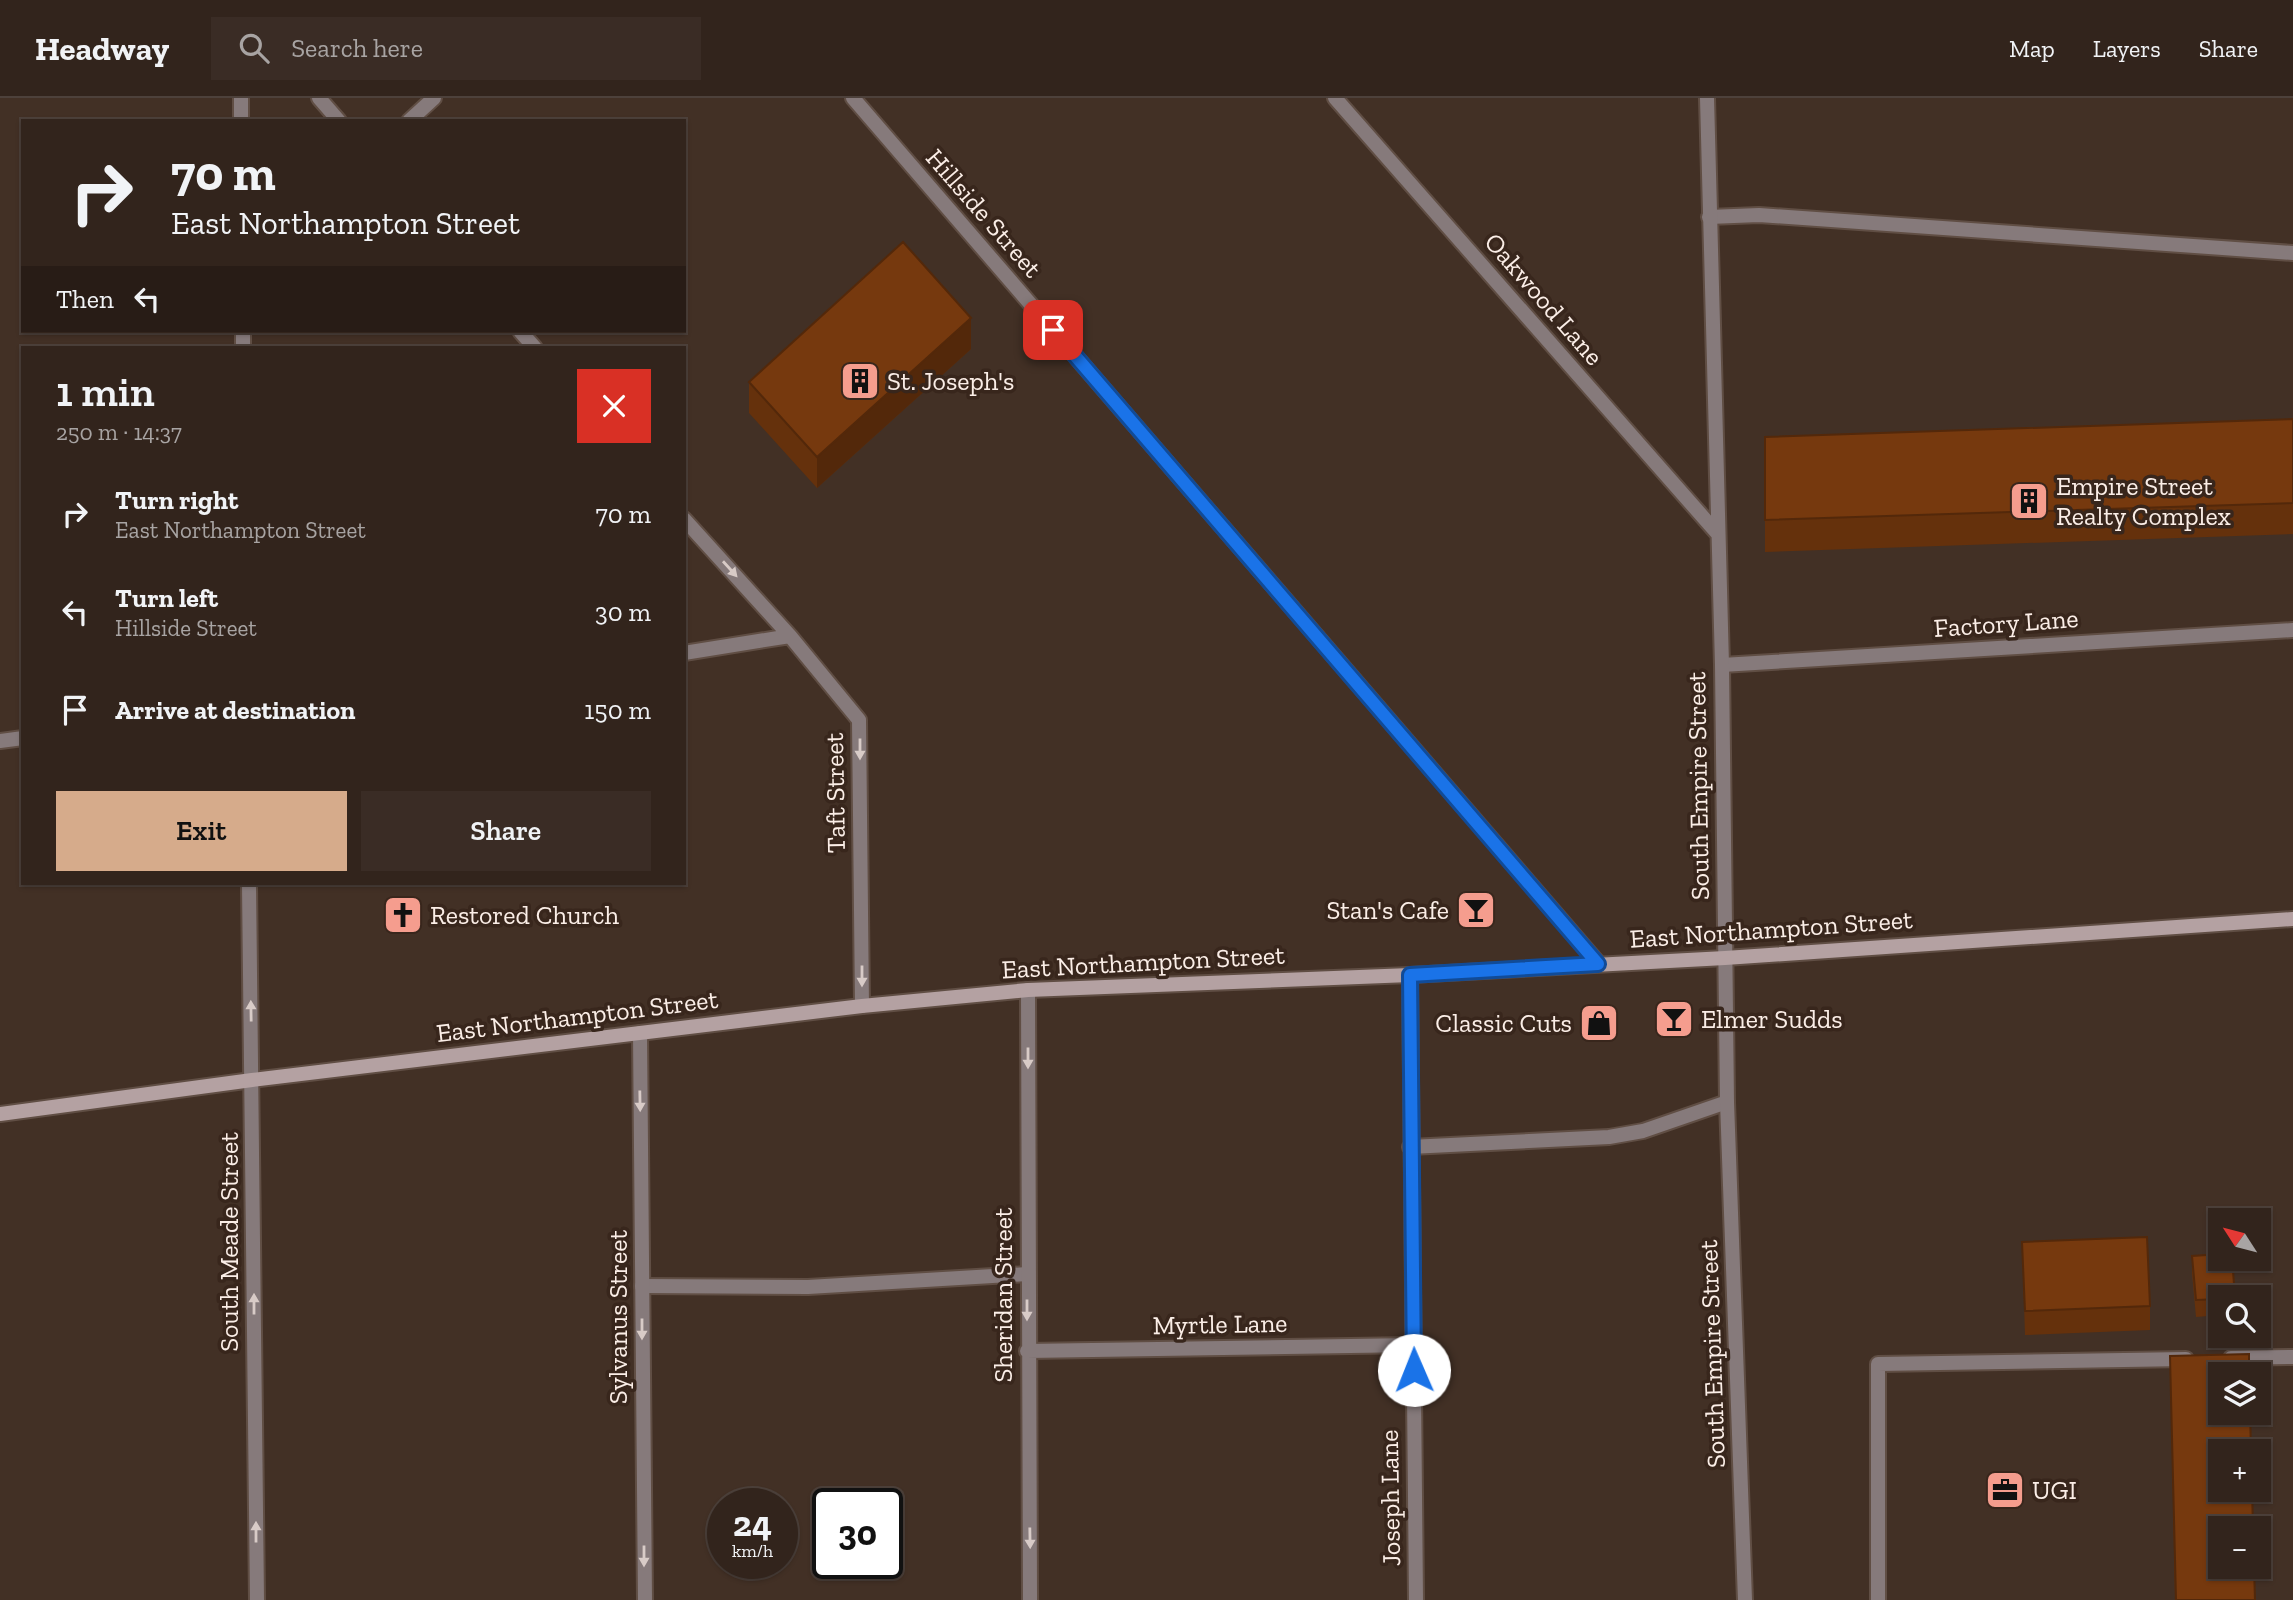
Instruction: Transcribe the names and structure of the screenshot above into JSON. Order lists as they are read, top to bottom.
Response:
{
  "streets": {
    "main road": ["East Northampton Street"],
    "street": [
      "Hillside Street",
      "Oakwood Lane",
      "Factory Lane",
      "South Empire Street",
      "Taft Street",
      "South Meade Street",
      "Sheridan Street",
      "Sylvanus Street",
      "Myrtle Lane",
      "Joseph Lane"
    ]
  },
  "crossings": [
    ["Hillside Street", "East Northampton Street"],
    ["Oakwood Lane", "South Empire Street"],
    ["Factory Lane", "South Empire Street"],
    ["South Empire Street", "East Northampton Street"],
    ["Taft Street", "East Northampton Street"],
    ["East Northampton Street", "South Meade Street"],
    ["East Northampton Street", "Sheridan Street"],
    ["East Northampton Street", "Sylvanus Street"],
    ["East Northampton Street", "Joseph Lane"],
    ["Sheridan Street", "Myrtle Lane"],
    ["Myrtle Lane", "Joseph Lane"]
  ],
  "one_way": [
    "Taft Street",
    "South Meade Street",
    "Sheridan Street",
    "Sylvanus Street"
  ],
  "places": {
    "building": ["St. Joseph's", "Empire Street Realty Complex"],
    "bar": ["Stan's Cafe", "Elmer Sudds"],
    "church": ["Restored Church"],
    "shop": ["Classic Cuts"],
    "office": ["UGI"]
  },
  "north": "top left",
  "page": {
    "header": "Headway",
    "search": "Search here",
    "nav": ["Map", "Layers", "Share"],
    "turn": ["70 m", "East Northampton Street"],
    "then": "Then",
    "heading": ["1 min", "250 m · 14:37"],
    "list": [
      {
        "name": "Turn right",
        "note": "East Northampton Street",
        "value": "70 m"
      },
      {
        "name": "Turn left",
        "note": "Hillside Street",
        "value": "30 m"
      },
      {
        "name": "Arrive at destination",
        "value": "150 m"
      }
    ],
    "buttons": ["Exit", "Share"],
    "map_buttons": ["+", "−"],
    "speed": "24 km/h",
    "limit": "30"
  }
}
